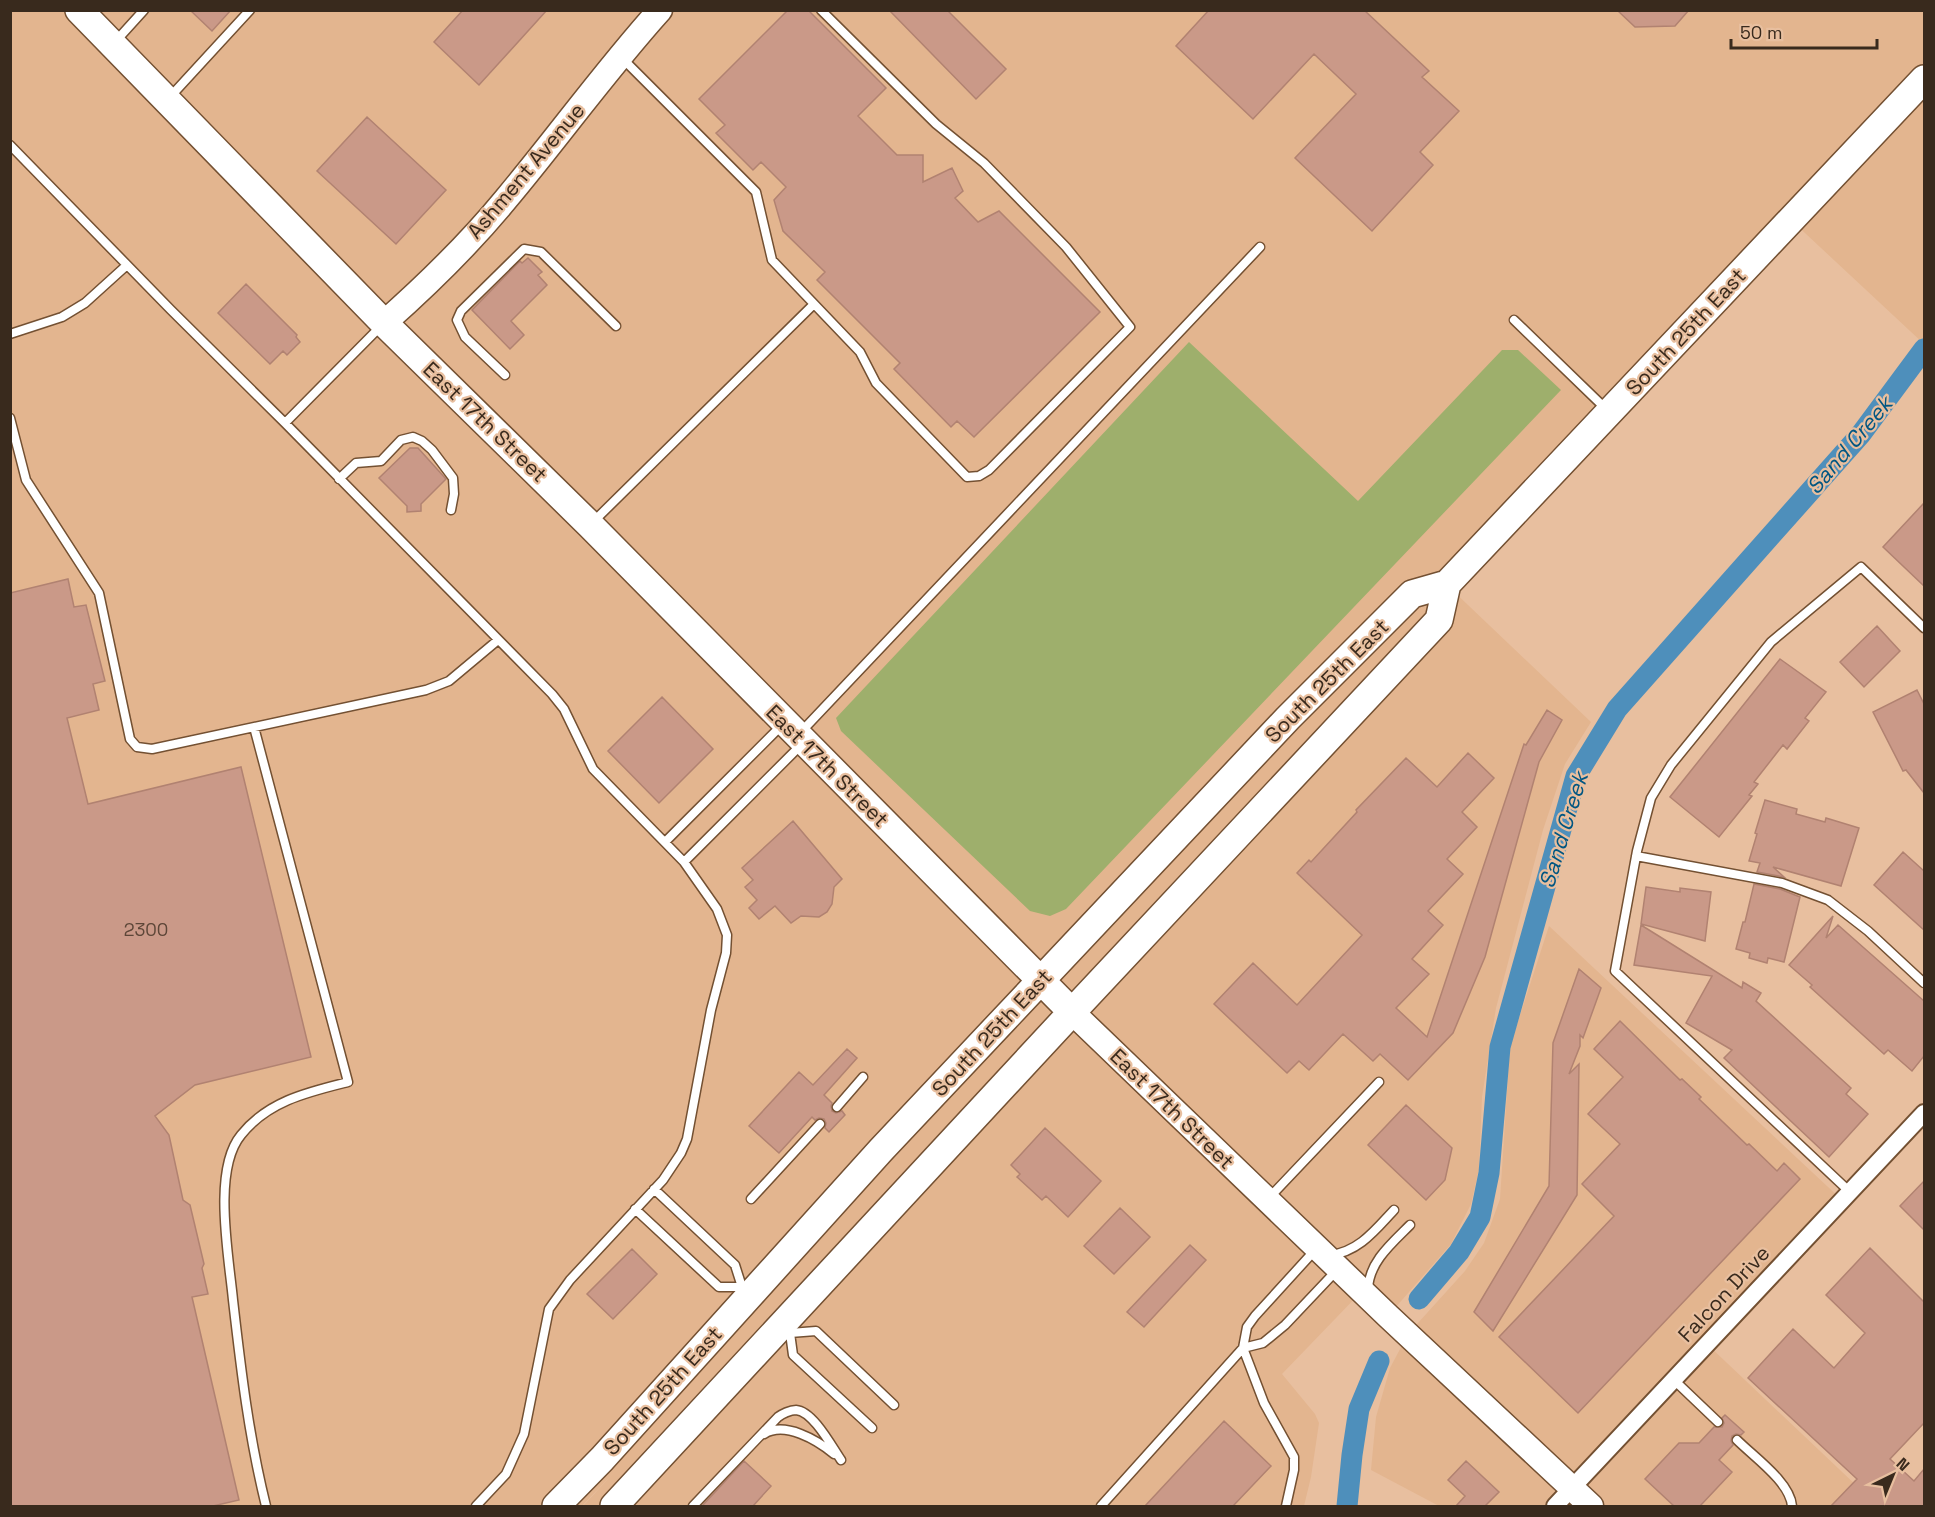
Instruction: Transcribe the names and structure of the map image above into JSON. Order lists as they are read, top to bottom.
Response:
{
  "streets": {
    "main road": ["Ashment Avenue", "South 25th East", "East 17th Street"],
    "street": ["Falcon Drive"]
  },
  "crossings": [
    ["Ashment Avenue", "East 17th Street"],
    ["South 25th East", "East 17th Street"],
    ["East 17th Street", "Falcon Drive"]
  ],
  "water": ["Sand Creek"],
  "house_numbers": ["2300"],
  "scale_bar": "50 m",
  "north": "top right"
}
